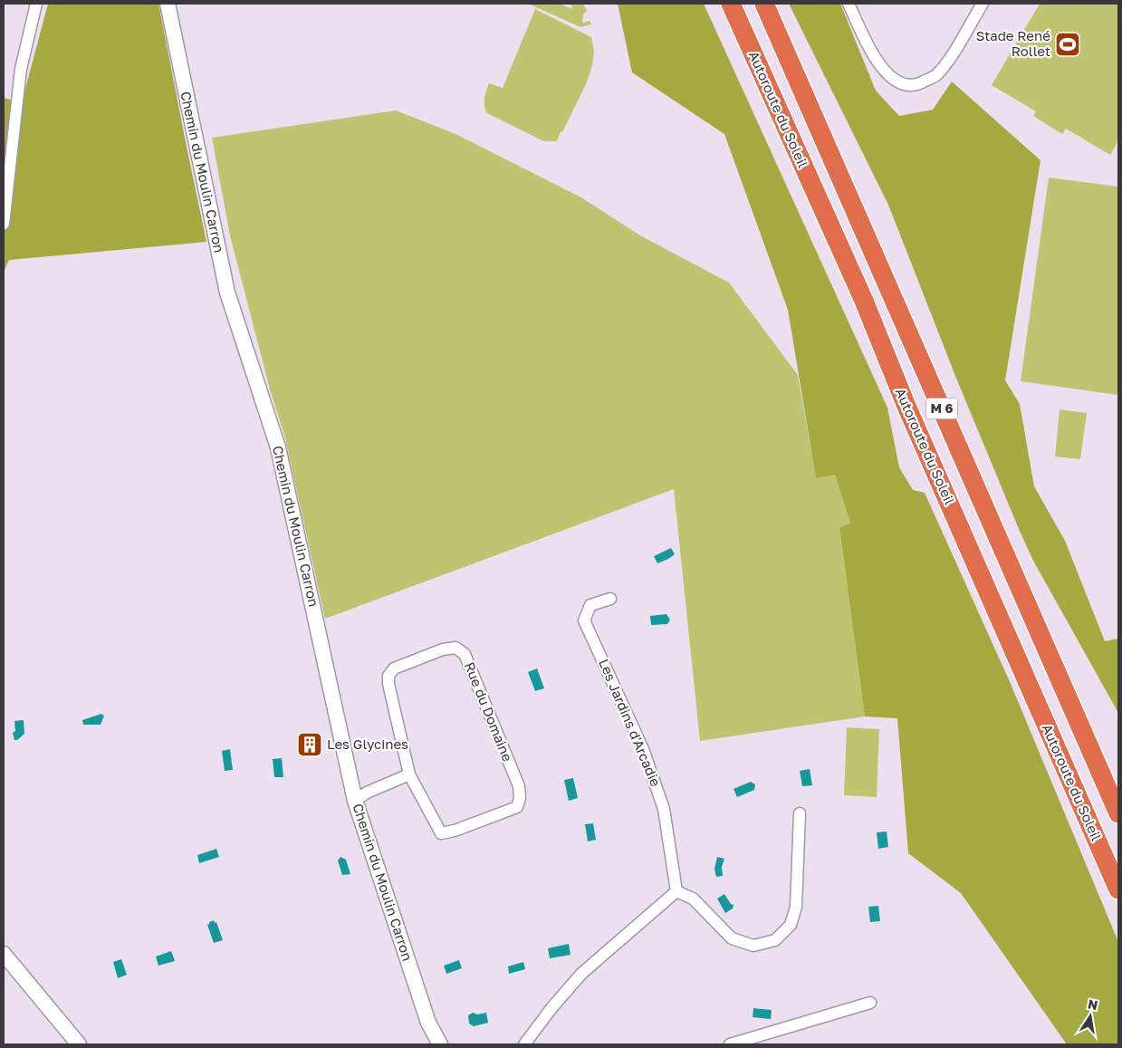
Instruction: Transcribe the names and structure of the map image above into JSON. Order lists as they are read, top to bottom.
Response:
{
  "streets": {
    "highway": ["Autoroute du Soleil", "M 6"],
    "street": ["Chemin du Moulin Carron", "Rue du Domaine", "Les Jardins d'Arcadie"]
  },
  "places": {
    "sports": ["Stade René Rollet"],
    "building": ["Les Glycines"]
  },
  "north": "top"
}
